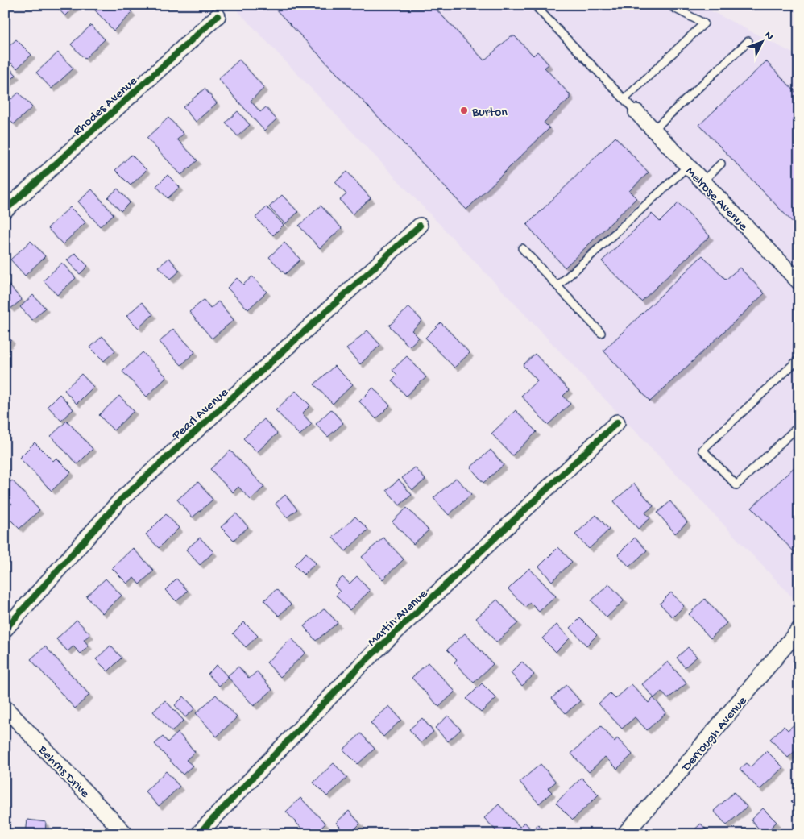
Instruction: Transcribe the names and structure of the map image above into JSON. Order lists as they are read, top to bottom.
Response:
{
  "streets": {
    "street": [
      "Rhodes Avenue",
      "Melrose Avenue",
      "Pearl Avenue",
      "Martin Avenue",
      "Derrough Avenue",
      "Behrns Drive"
    ]
  },
  "places": ["Burton"],
  "north": "top right"
}
